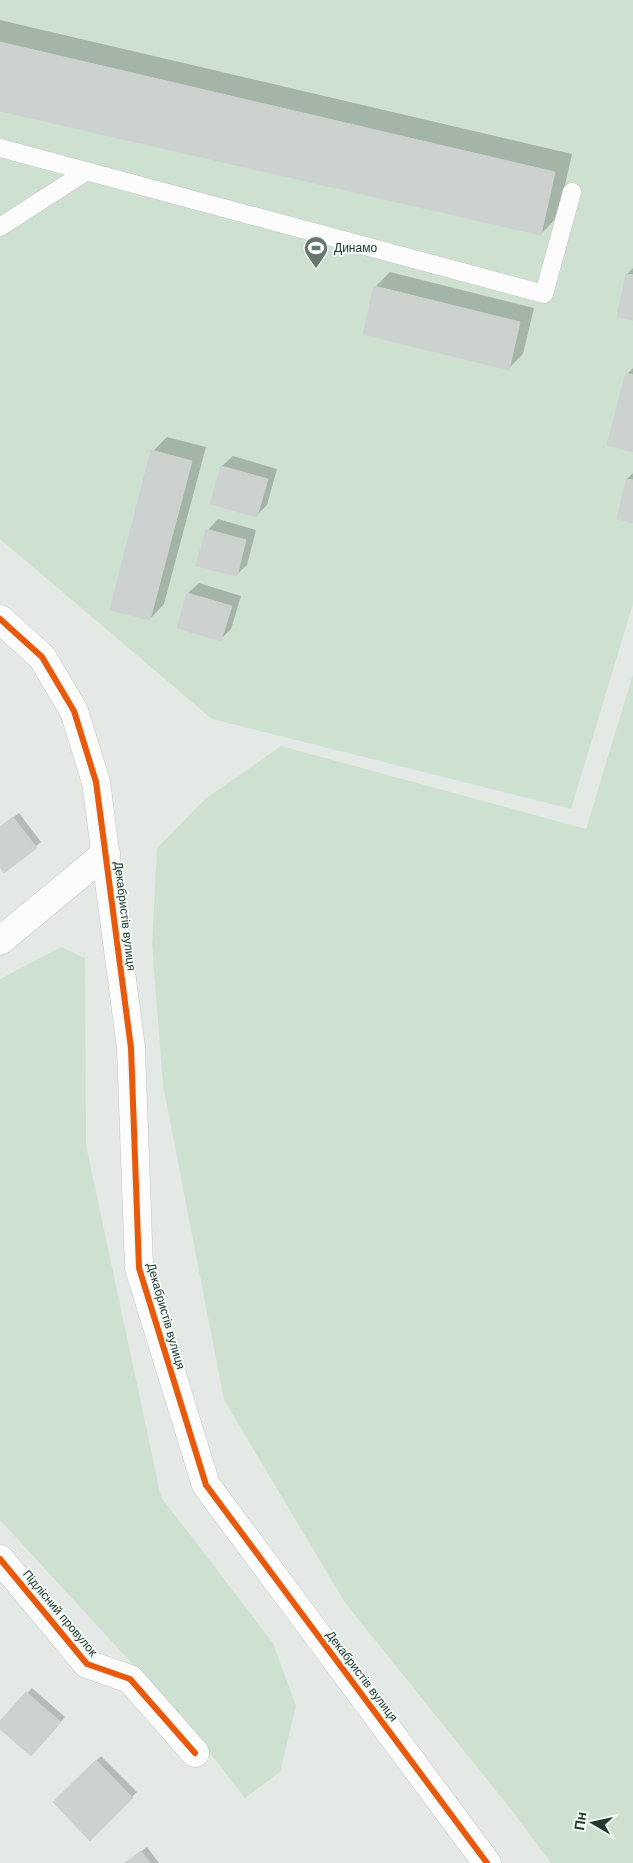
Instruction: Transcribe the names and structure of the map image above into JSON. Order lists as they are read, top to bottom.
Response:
{
  "streets": {
    "street": ["Декабристів вулиця", "Підлісний провулок"]
  },
  "places": {
    "sports": ["Динамо"]
  },
  "north": "left"
}
